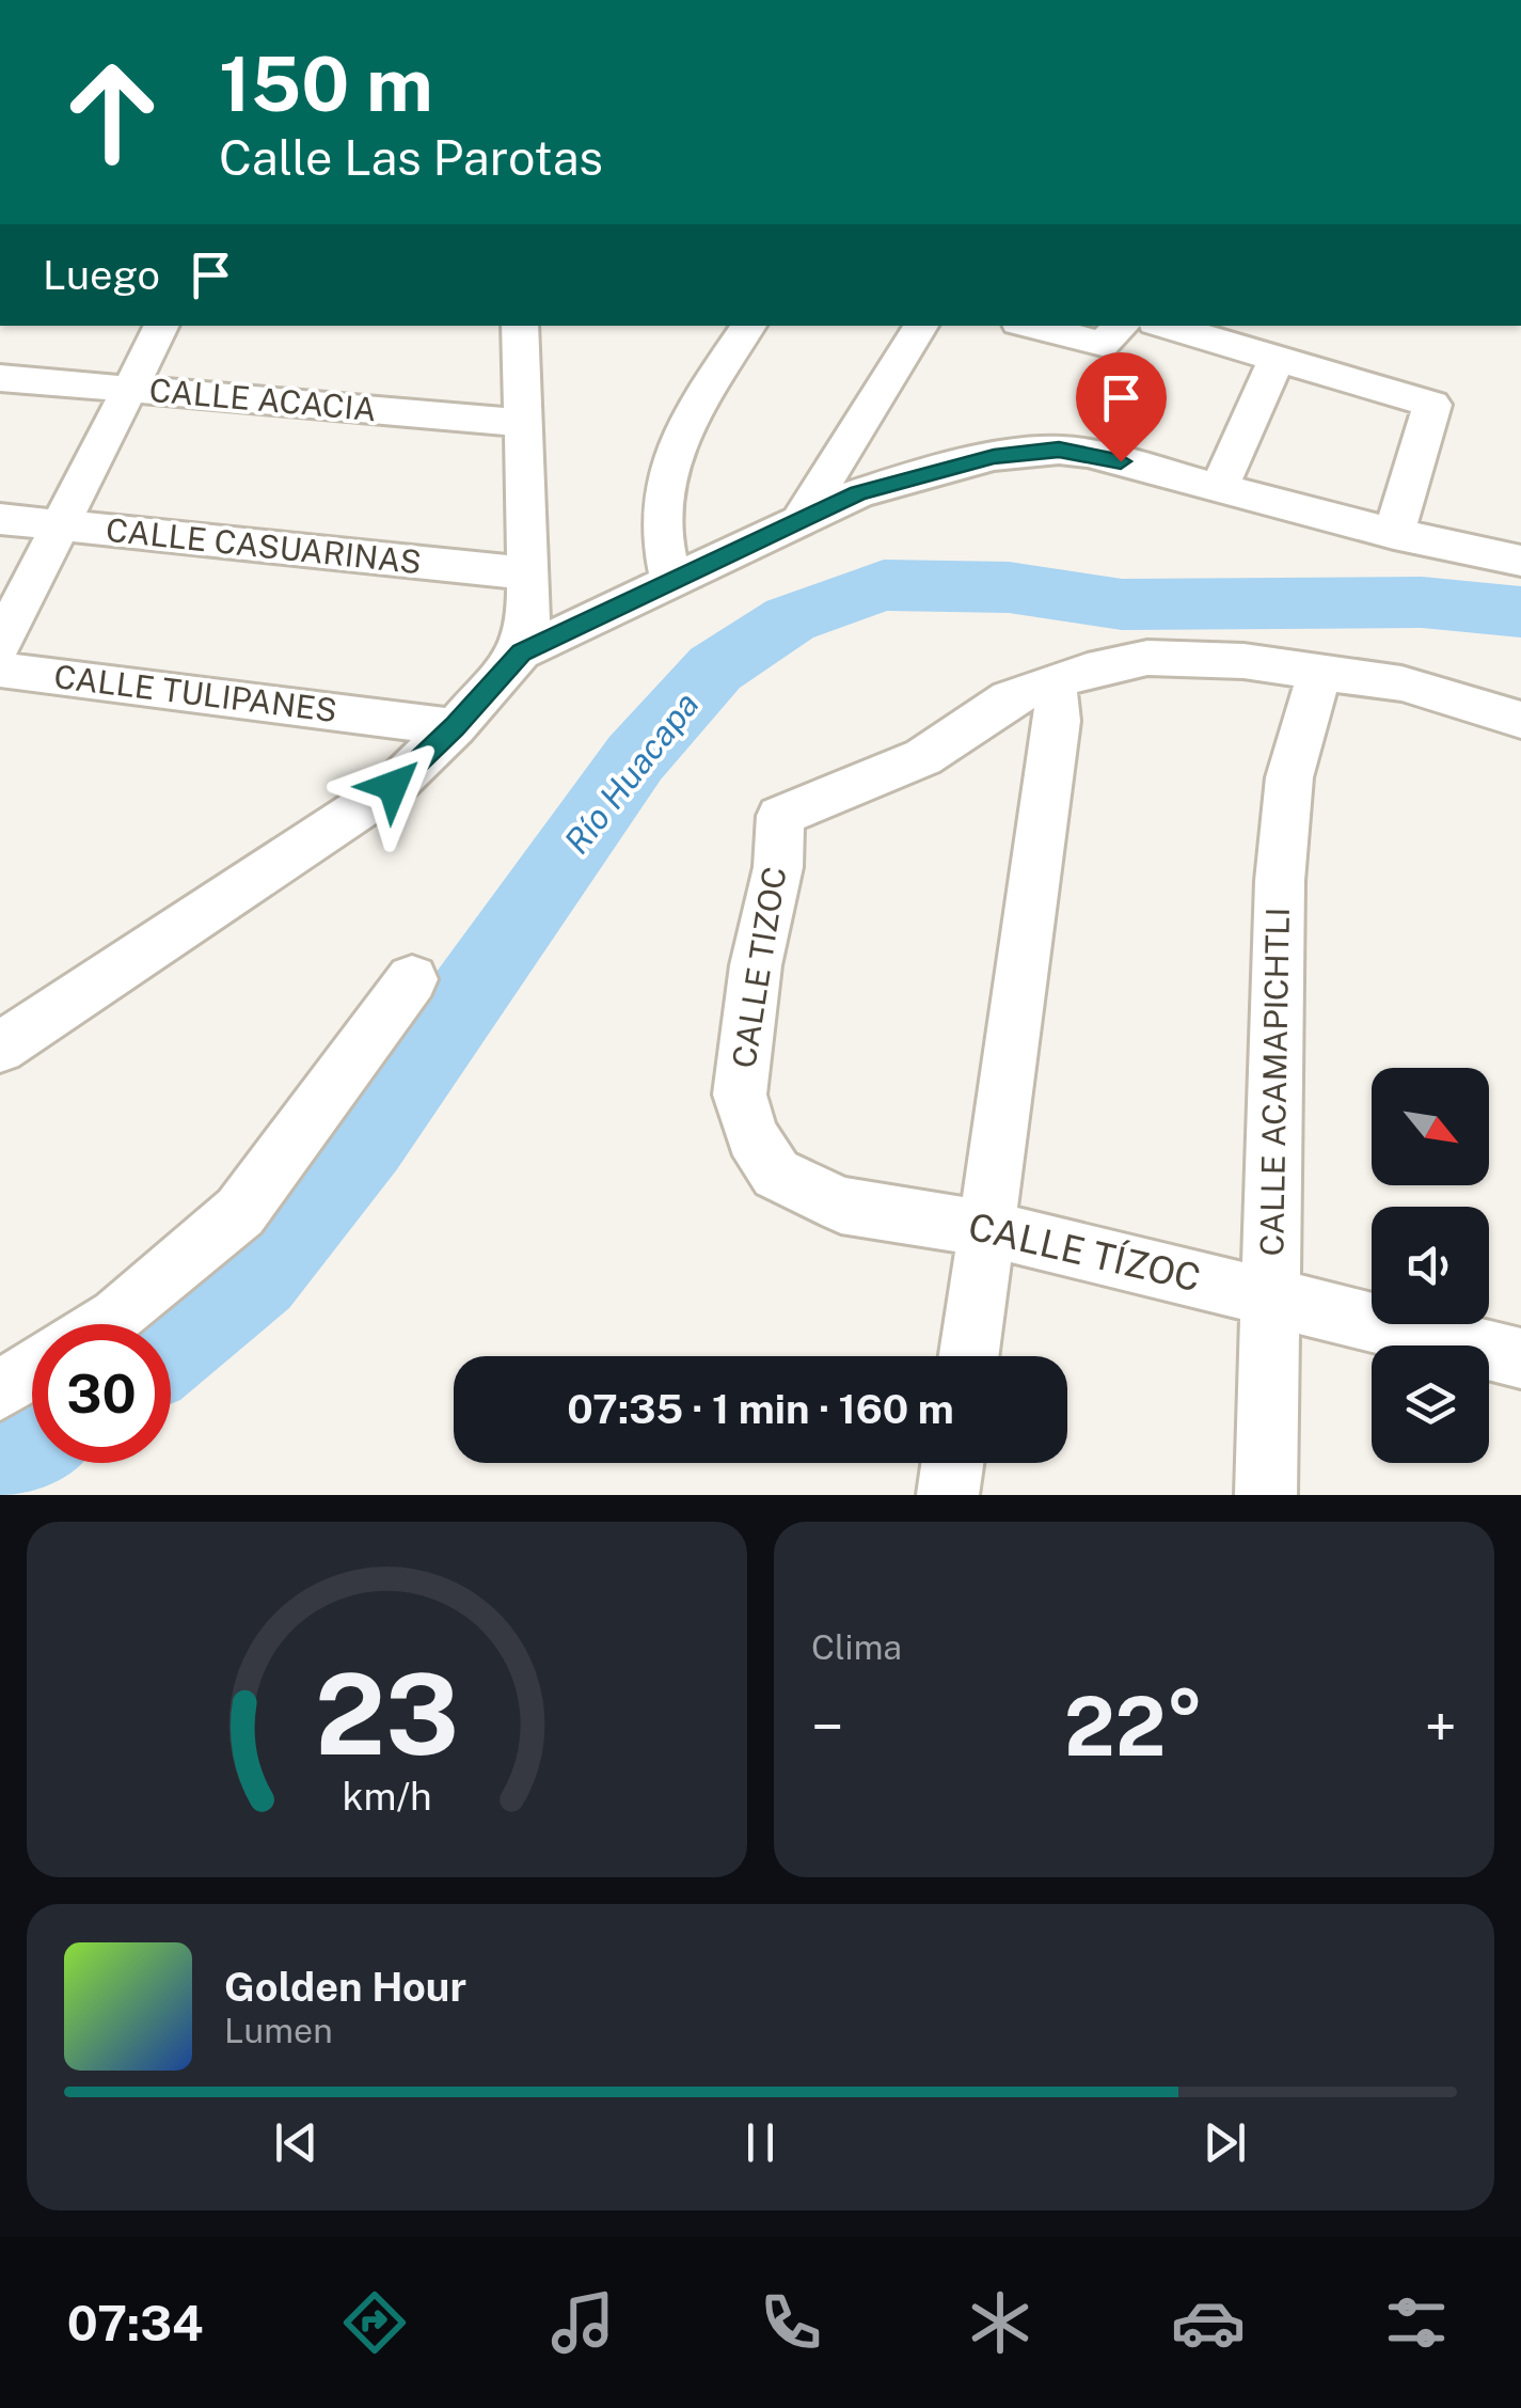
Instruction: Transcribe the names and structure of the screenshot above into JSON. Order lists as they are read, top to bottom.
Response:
{
  "streets": {
    "street": [
      "CALLE ACACIA",
      "CALLE CASUARINAS",
      "CALLE TULIPANES",
      "CALLE TIZOC",
      "CALLE ACAMAPICHTLI",
      "CALLE TÍZOC"
    ]
  },
  "crossings": [
    ["CALLE TIZOC", "CALLE TÍZOC"],
    ["CALLE ACAMAPICHTLI", "CALLE TÍZOC"]
  ],
  "water": ["Río Huacapa"],
  "north": "bottom right",
  "page": {
    "turn": ["150 m", "Calle Las Parotas"],
    "then": "Luego",
    "limit": "30",
    "trip": "07:35 · 1 min · 160 m",
    "tile": "Clima",
    "heat": ["−", "22°", "+"],
    "song": ["Golden Hour", "Lumen"],
    "tabs": "07:34",
    "gauge": ["23", "km/h"]
  }
}
